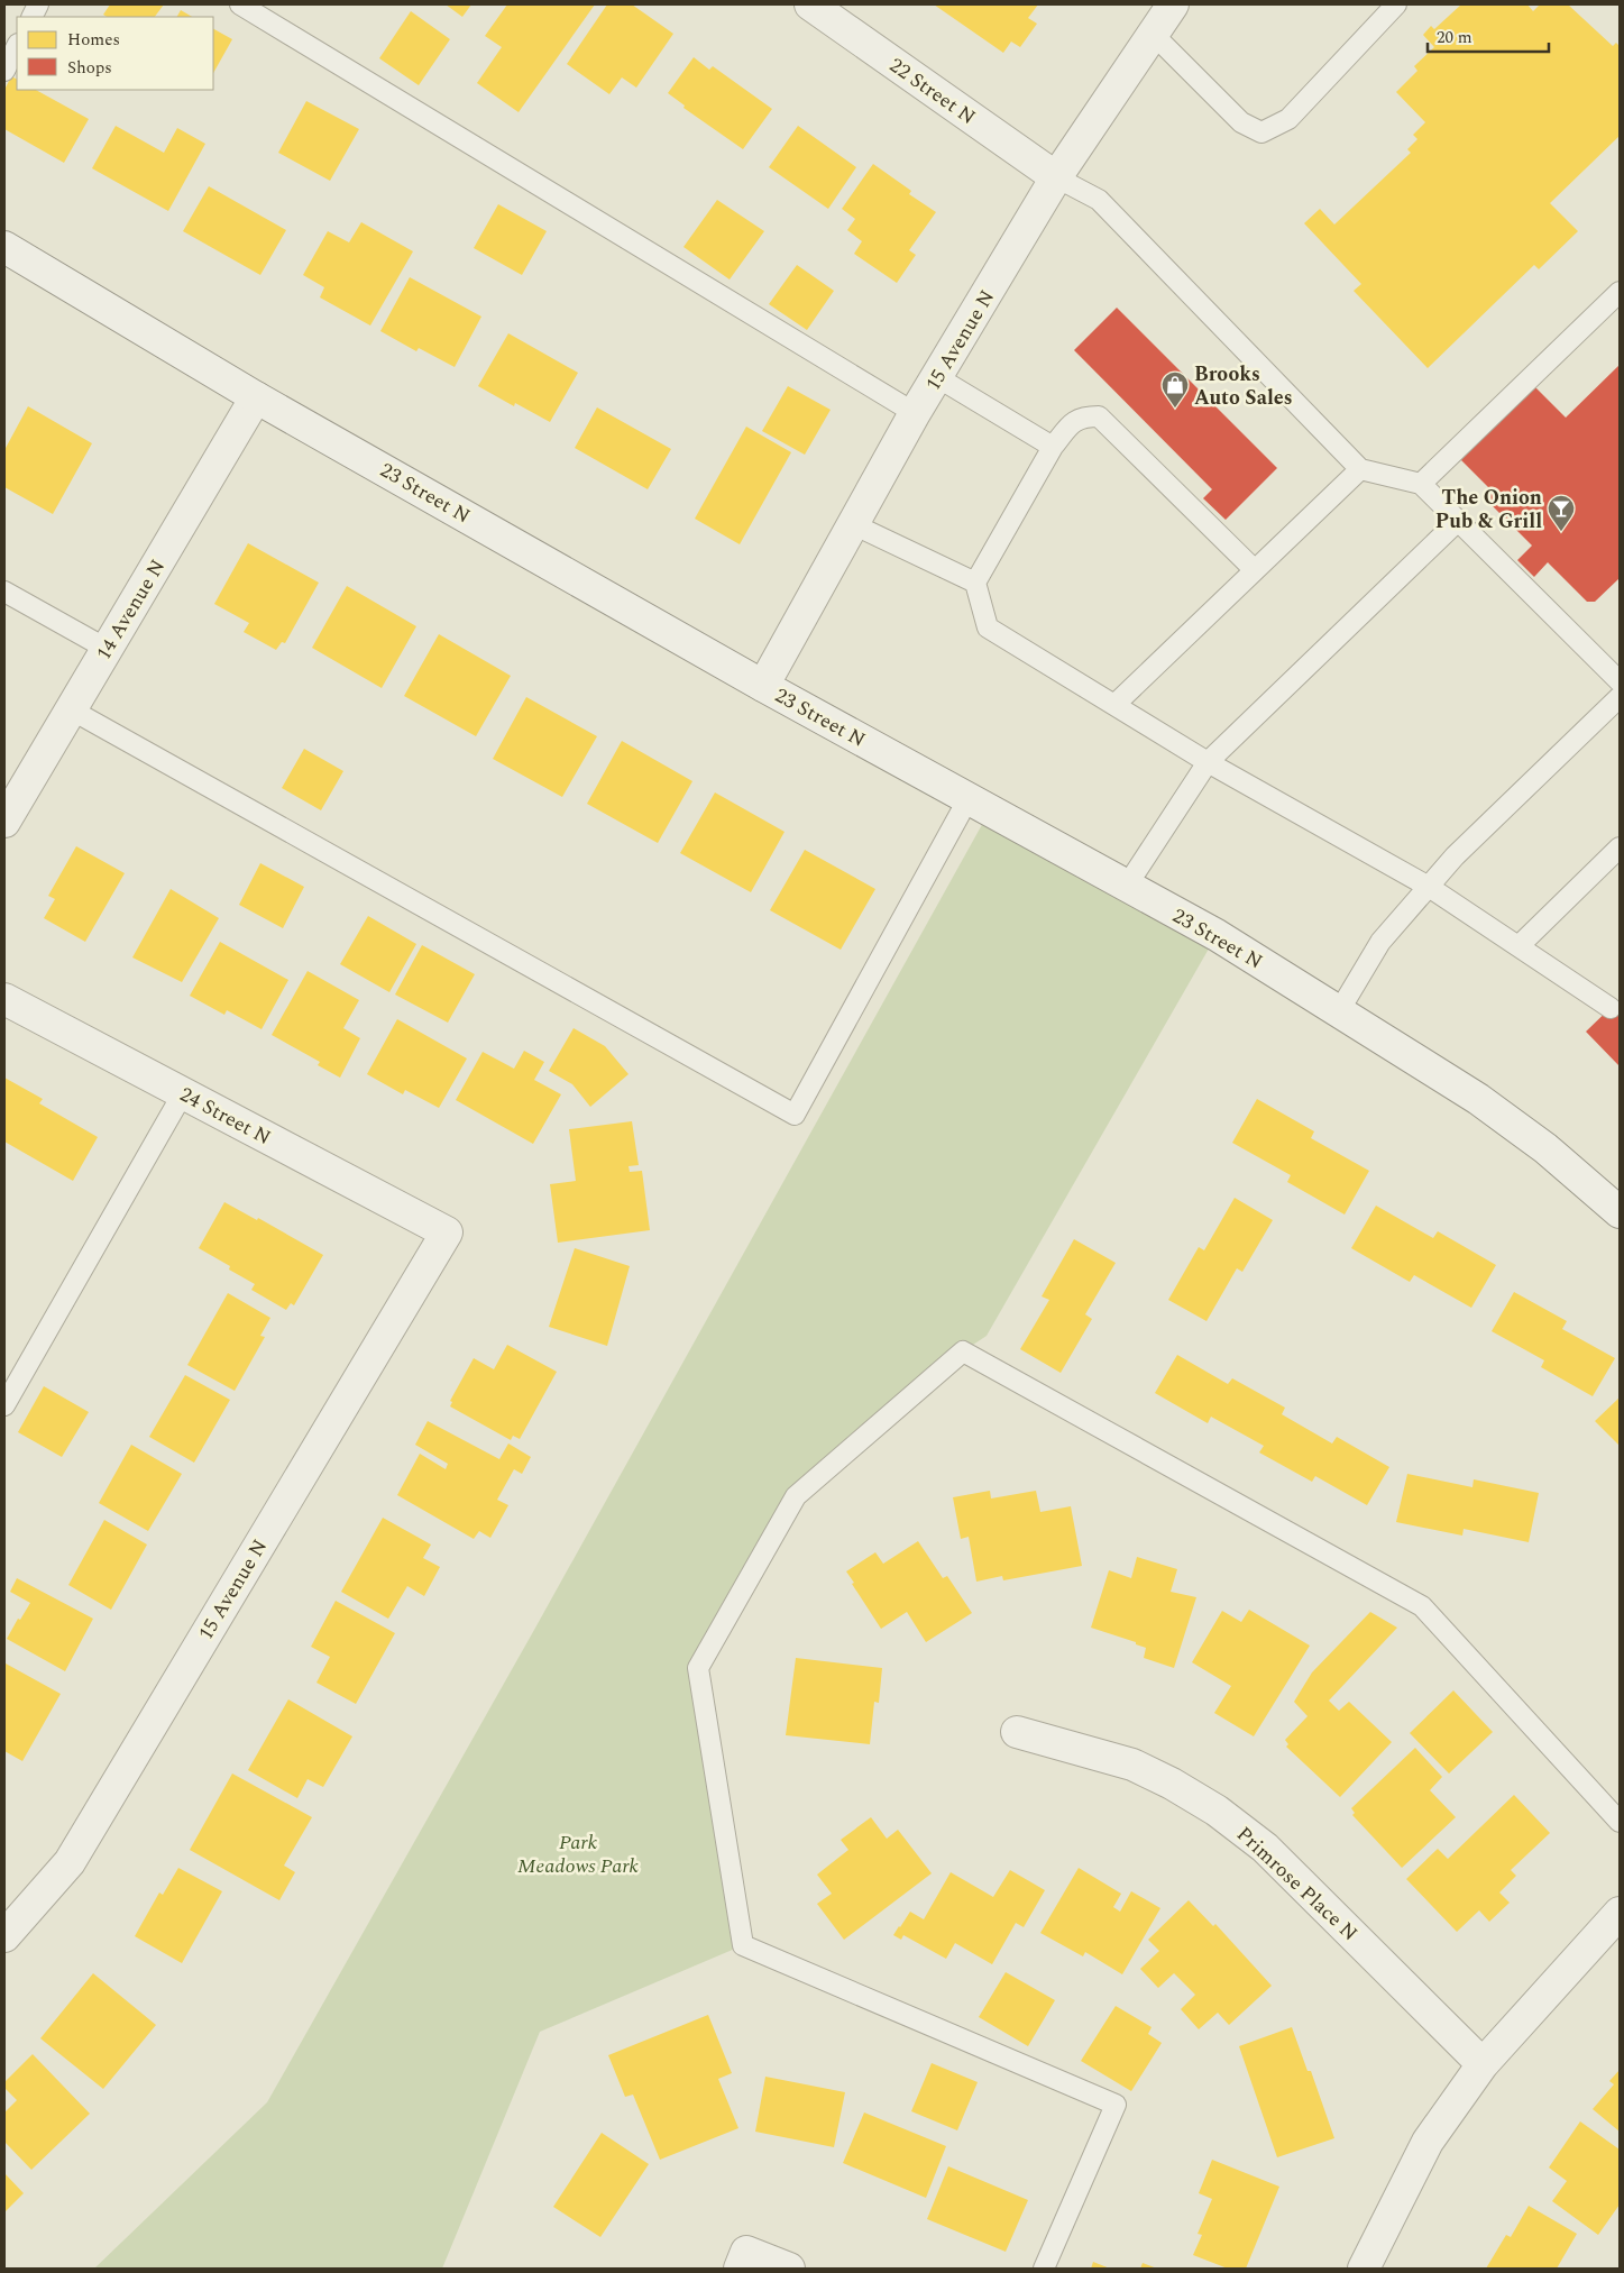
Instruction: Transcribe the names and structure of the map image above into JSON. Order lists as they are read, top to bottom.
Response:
{
  "streets": {
    "street": [
      "22 Street N",
      "15 Avenue N",
      "23 Street N",
      "14 Avenue N",
      "24 Street N",
      "Primrose Place N"
    ]
  },
  "crossings": [
    ["22 Street N", "15 Avenue N"],
    ["15 Avenue N", "23 Street N"],
    ["15 Avenue N", "24 Street N"],
    ["23 Street N", "14 Avenue N"]
  ],
  "parks": ["Park Meadows Park"],
  "places": {
    "shop": ["Brooks Auto Sales"],
    "bar": ["The Onion Pub & Grill"]
  },
  "legend": ["Homes", "Shops"],
  "scale_bar": "20 m"
}
